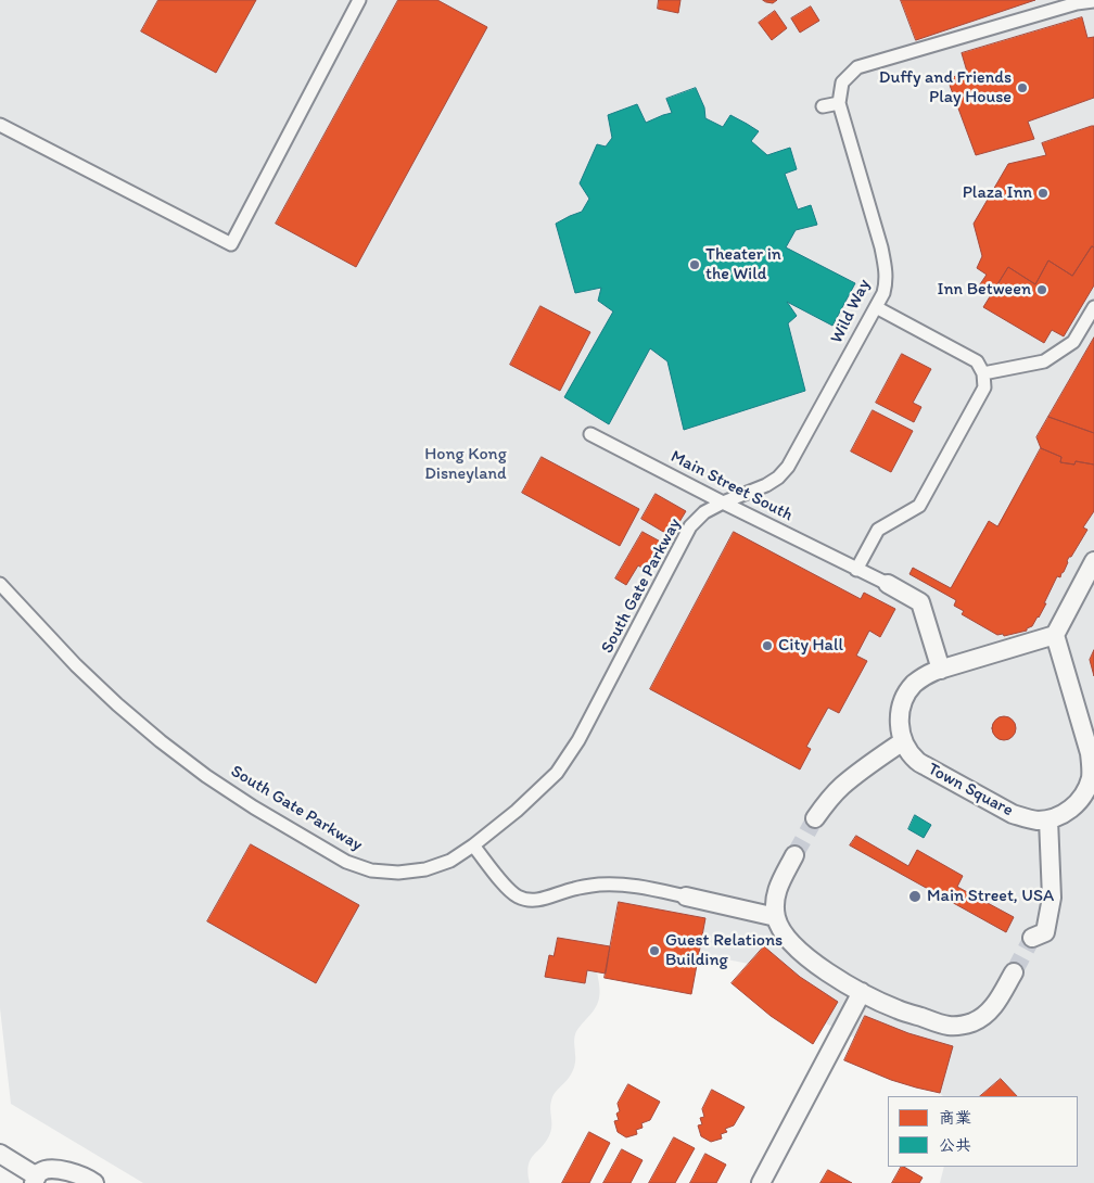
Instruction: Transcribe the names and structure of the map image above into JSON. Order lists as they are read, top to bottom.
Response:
{
  "streets": {
    "street": ["Town Square"],
    "lane": ["Wild Way", "Main Street South", "South Gate Parkway"]
  },
  "crossings": [
    ["Wild Way", "Main Street South"],
    ["Wild Way", "South Gate Parkway"],
    ["Main Street South", "South Gate Parkway"]
  ],
  "parks": ["Hong Kong Disneyland"],
  "places": [
    "Duffy and Friends Play House",
    "Plaza Inn",
    "Theater in the Wild",
    "Inn Between",
    "City Hall",
    "Main Street, USA",
    "Guest Relations Building"
  ],
  "legend": ["商業", "公共"]
}
